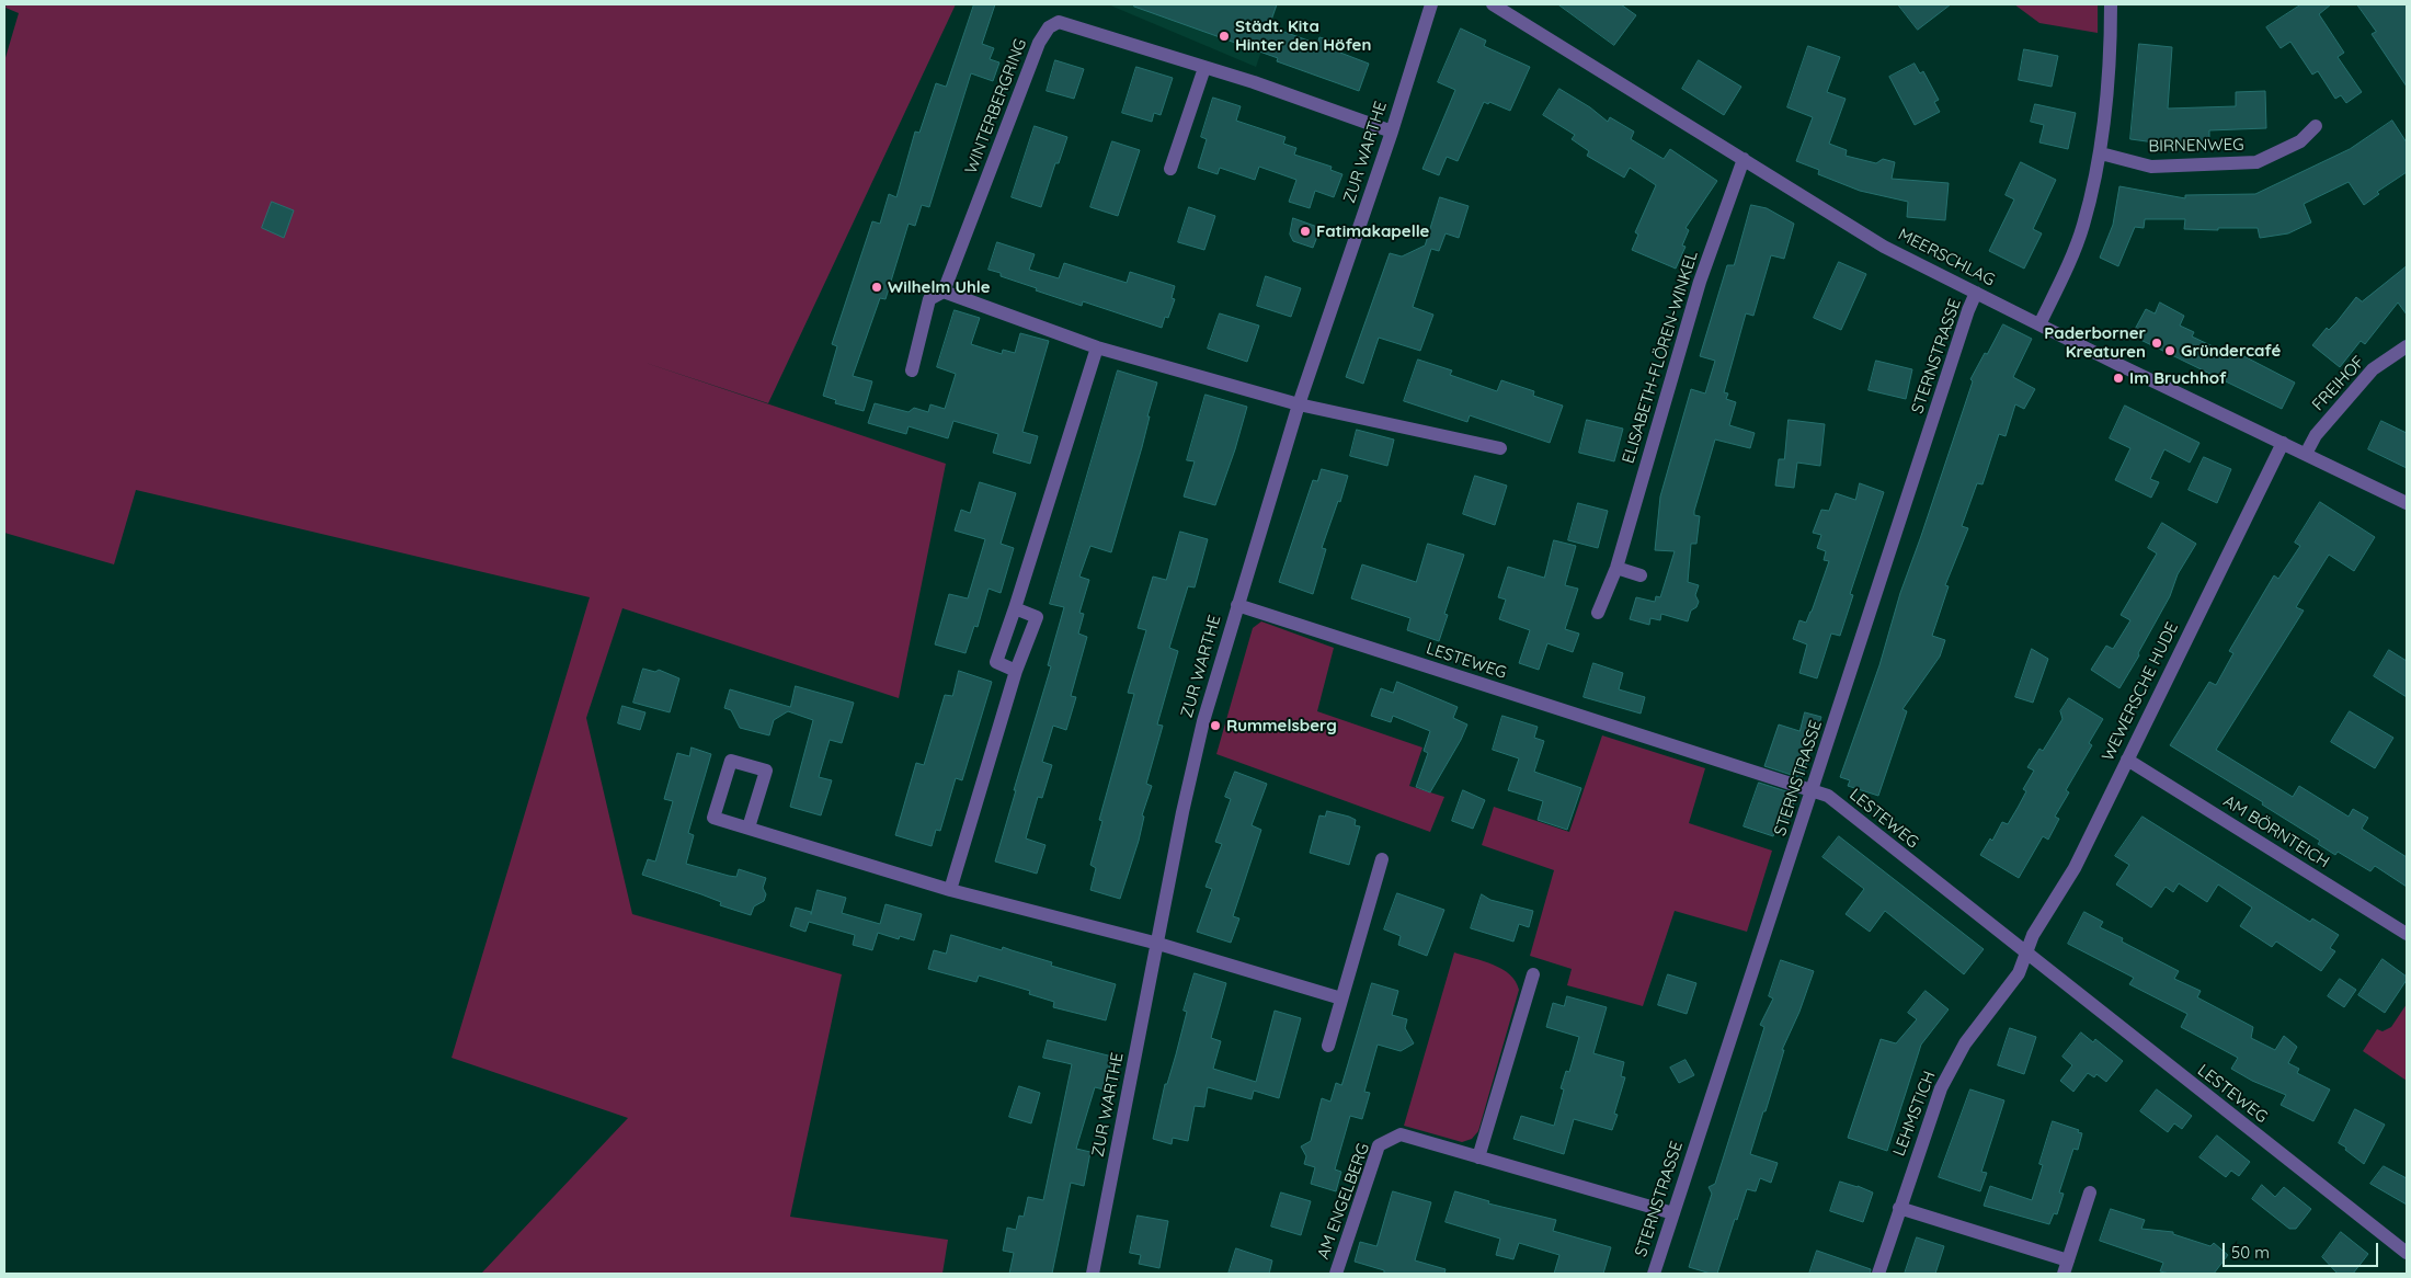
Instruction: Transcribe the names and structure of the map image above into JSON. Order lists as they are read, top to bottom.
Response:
{
  "streets": {
    "street": [
      "WINTERBERGRING",
      "BIRNENWEG",
      "ZUR WARTHE",
      "MEERSCHLAG",
      "STERNSTRASSE",
      "ELISABETH-FLÖREN-WINKEL",
      "FREIHOF",
      "LESTEWEG",
      "WEWERSCHE HUDE",
      "AM BÖRNTEICH",
      "LEHMSTICH",
      "AM ENGELBERG"
    ]
  },
  "crossings": [
    ["WINTERBERGRING", "ZUR WARTHE"],
    ["ZUR WARTHE", "LESTEWEG"],
    ["MEERSCHLAG", "STERNSTRASSE"],
    ["MEERSCHLAG", "ELISABETH-FLÖREN-WINKEL"],
    ["MEERSCHLAG", "FREIHOF"],
    ["MEERSCHLAG", "WEWERSCHE HUDE"],
    ["STERNSTRASSE", "LESTEWEG"],
    ["STERNSTRASSE", "AM ENGELBERG"],
    ["LESTEWEG", "WEWERSCHE HUDE"],
    ["LESTEWEG", "LEHMSTICH"],
    ["WEWERSCHE HUDE", "AM BÖRNTEICH"],
    ["WEWERSCHE HUDE", "LEHMSTICH"]
  ],
  "places": [
    "Städt. Kita Hinter den Höfen",
    "Fatimakapelle",
    "Wilhelm Uhle",
    "Paderborner Kreaturen",
    "Gründercafé",
    "Im Bruchhof",
    "Rummelsberg"
  ],
  "scale_bar": "50 m"
}
